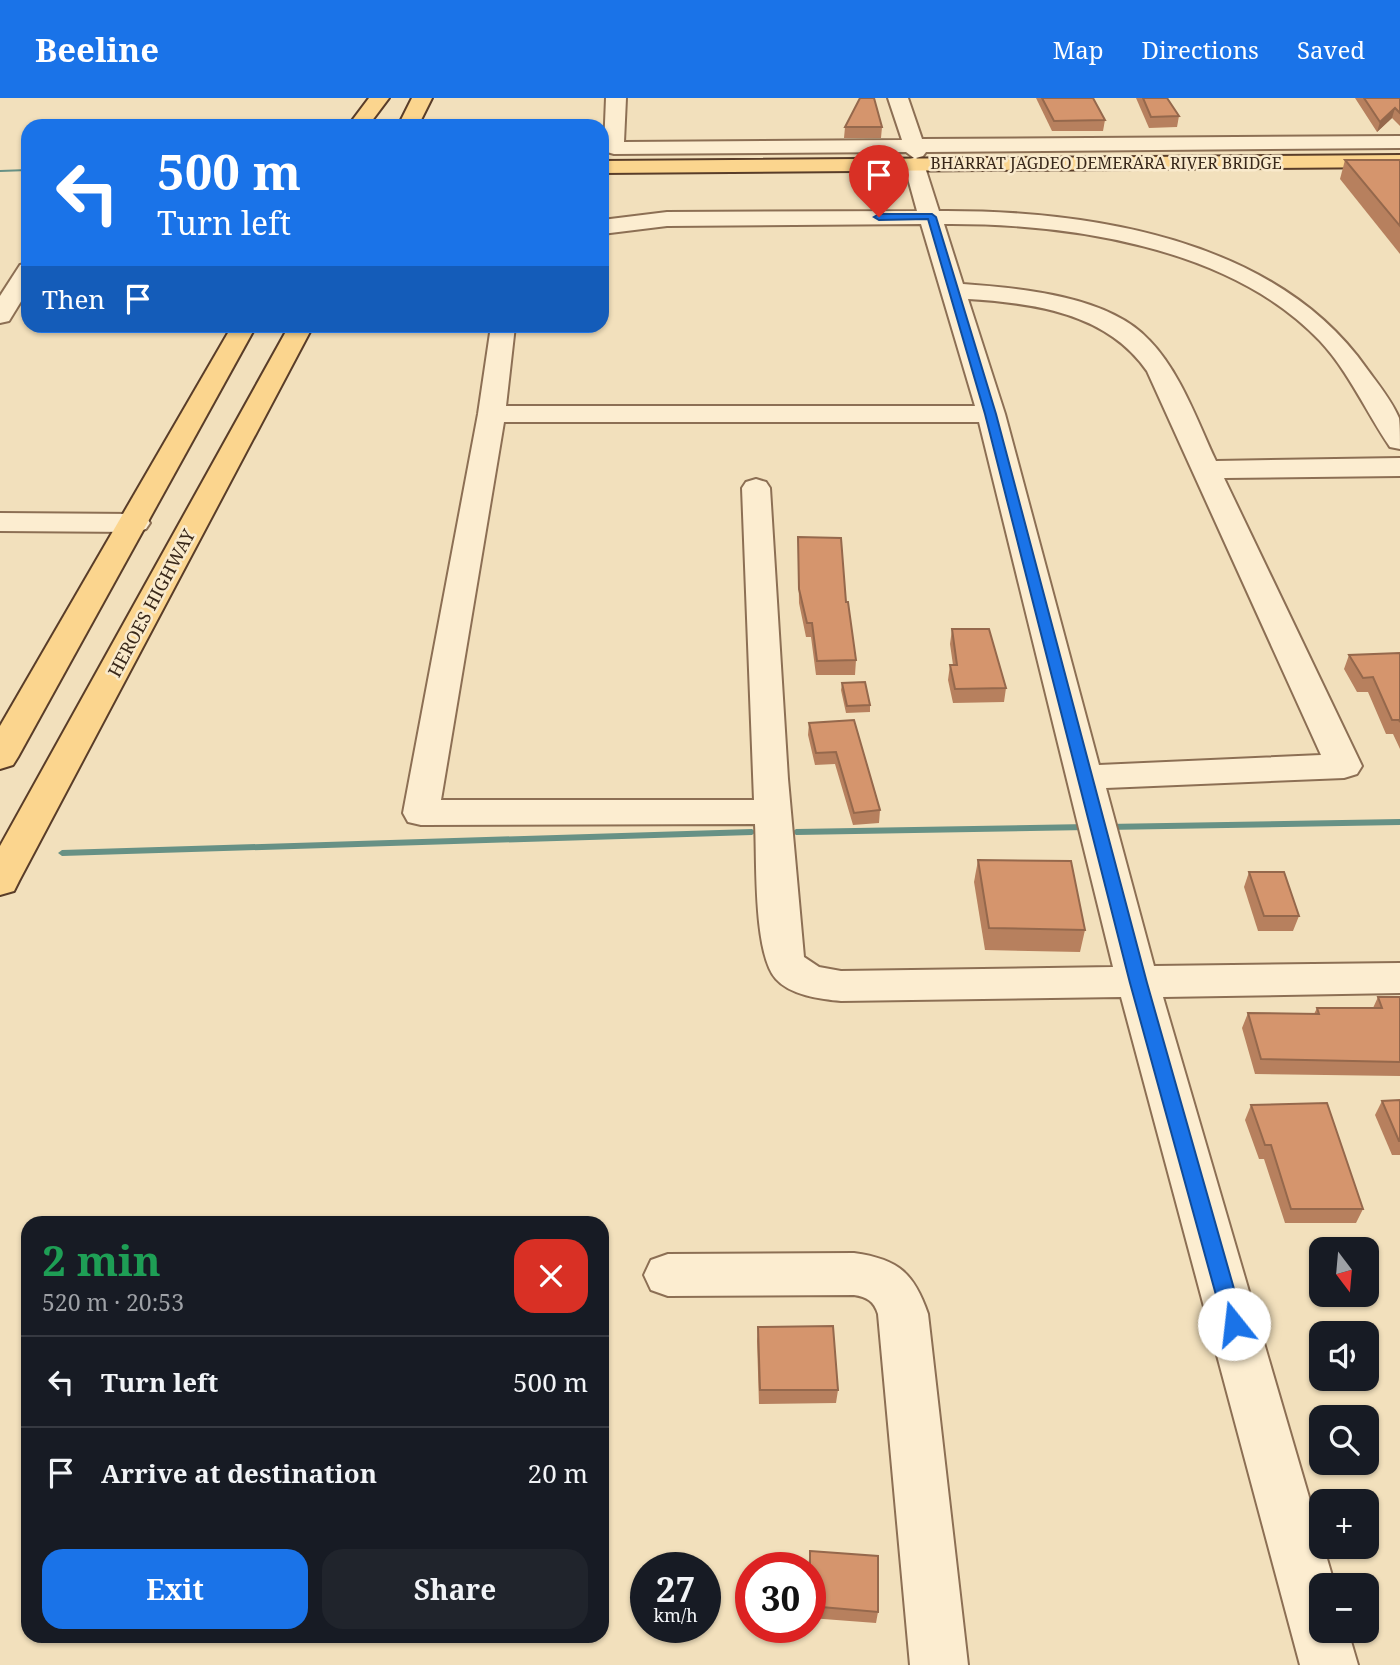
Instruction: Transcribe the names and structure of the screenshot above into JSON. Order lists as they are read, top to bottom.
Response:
{
  "streets": {
    "main road": ["BHARRAT JAGDEO DEMERARA RIVER BRIDGE", "HEROES HIGHWAY"]
  },
  "north": "bottom",
  "page": {
    "header": "Beeline",
    "nav": ["Map", "Directions", "Saved"],
    "turn": ["500 m", "Turn left"],
    "then": "Then",
    "heading": ["2 min", "520 m · 20:53"],
    "map_buttons": ["+", "−"],
    "list": [
      {
        "name": "Turn left",
        "value": "500 m"
      },
      {
        "name": "Arrive at destination",
        "value": "20 m"
      }
    ],
    "buttons": ["Exit", "Share"],
    "speed": "27 km/h",
    "limit": "30"
  }
}
